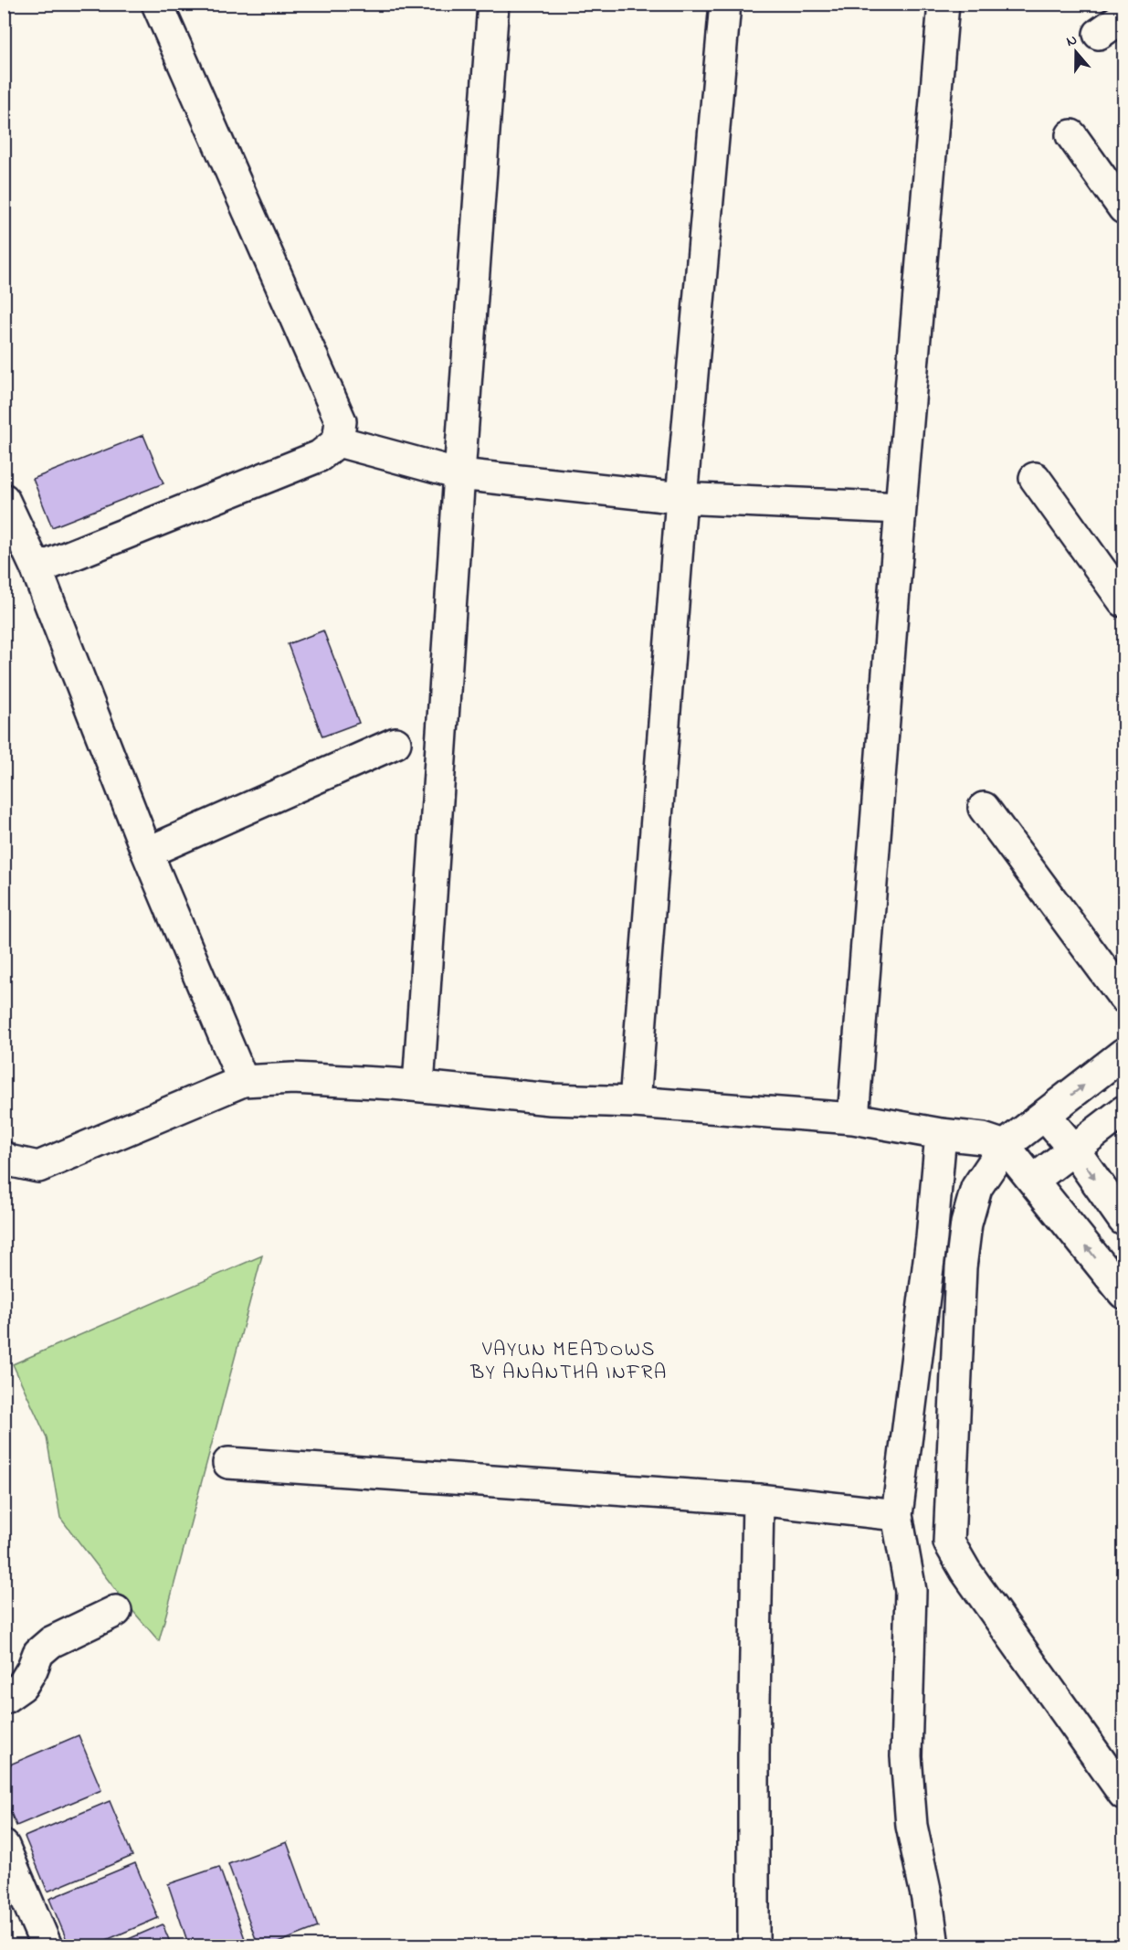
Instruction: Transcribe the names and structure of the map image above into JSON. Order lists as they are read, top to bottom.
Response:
{
  "districts": ["VAYUN MEADOWS BY ANANTHA INFRA"],
  "north": "top"
}
